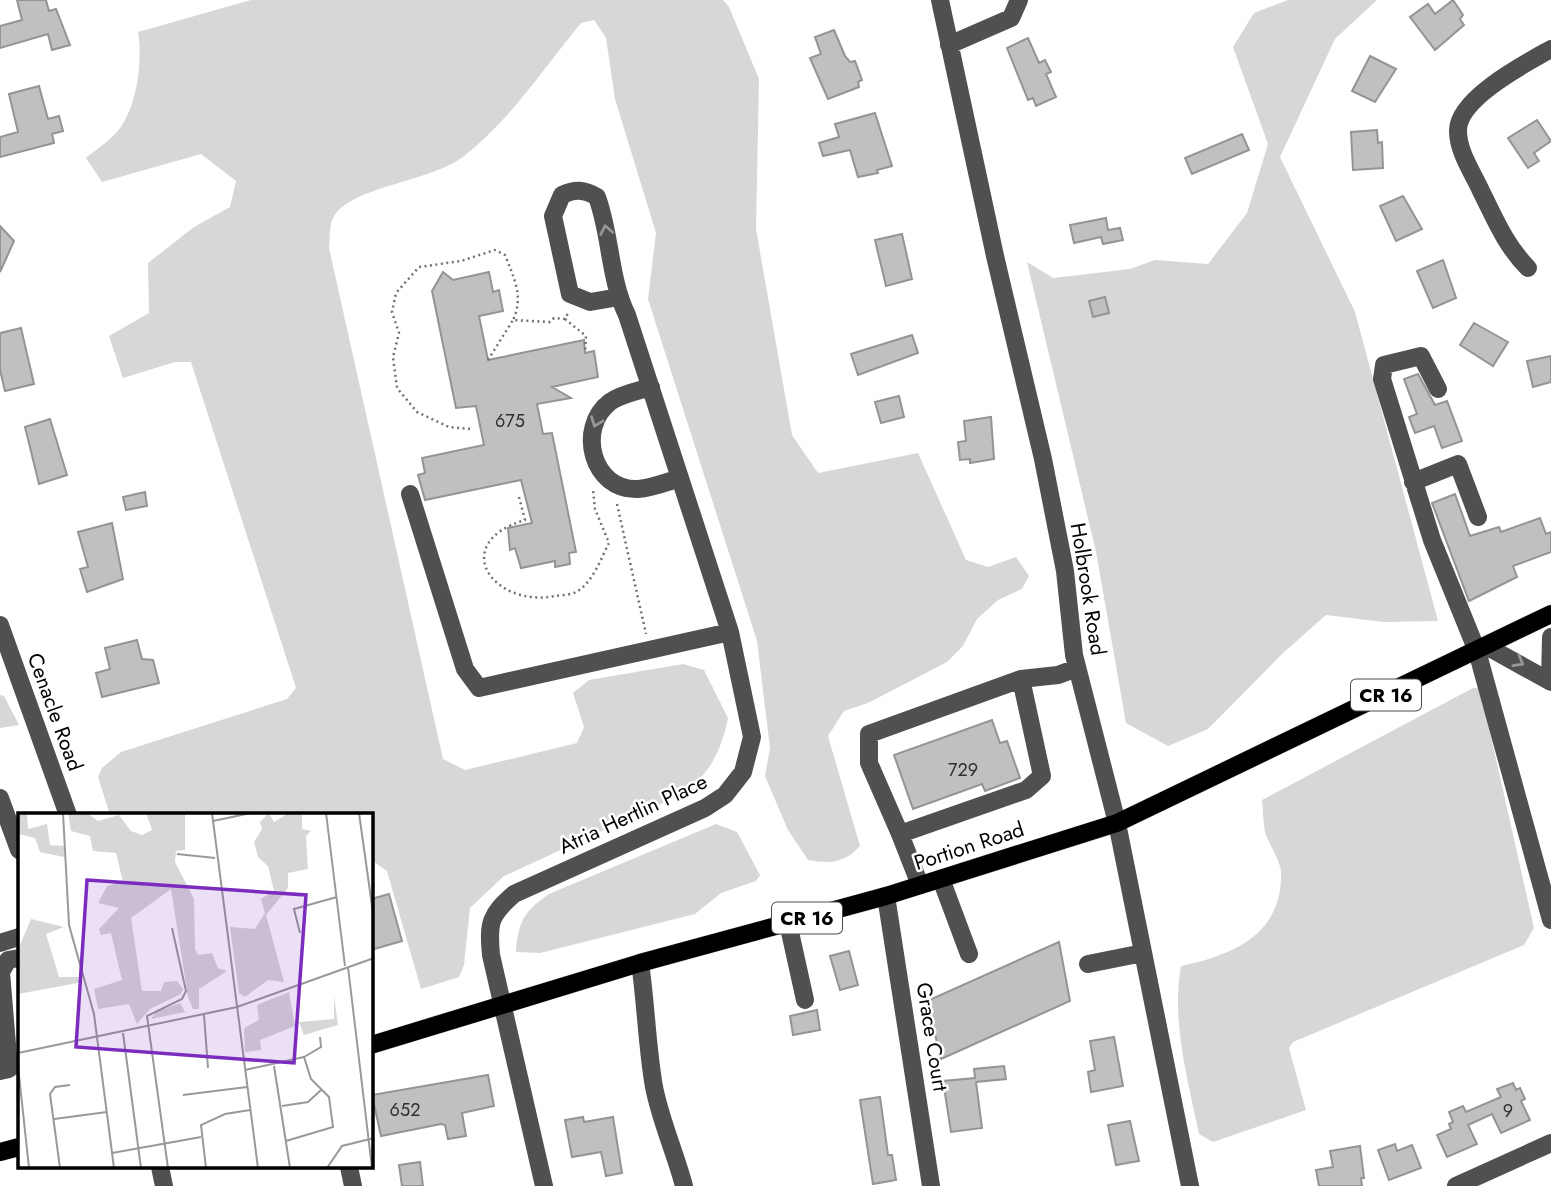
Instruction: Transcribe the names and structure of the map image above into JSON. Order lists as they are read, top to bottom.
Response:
{
  "streets": {
    "main road": ["CR 16", "Portion Road"],
    "street": [
      "Holbrook Road",
      "Cenacle Road",
      "Atria Hertlin Place",
      "Grace Court"
    ]
  },
  "crossings": [
    ["Holbrook Road", "Portion Road"],
    ["Atria Hertlin Place", "Portion Road"],
    ["Portion Road", "Grace Court"]
  ],
  "house_numbers": [
    "675",
    "729",
    "652",
    "9"
  ]
}
